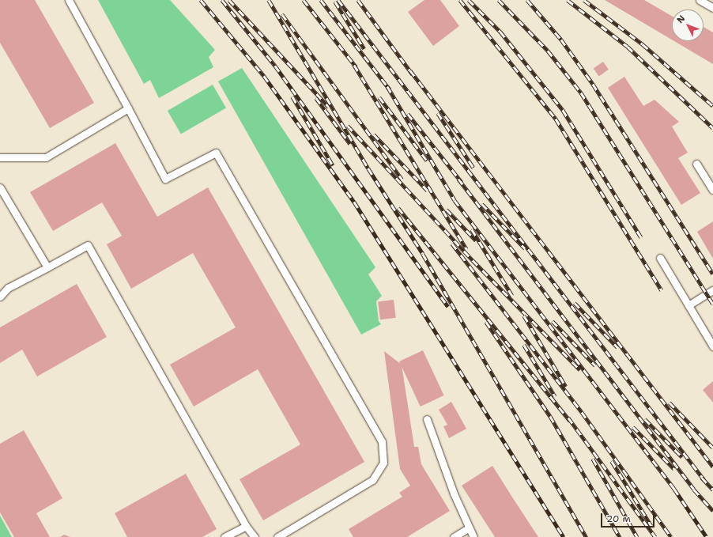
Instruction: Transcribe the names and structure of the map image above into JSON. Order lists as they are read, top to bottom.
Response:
{
  "scale_bar": "20 m",
  "north": "top left"
}
